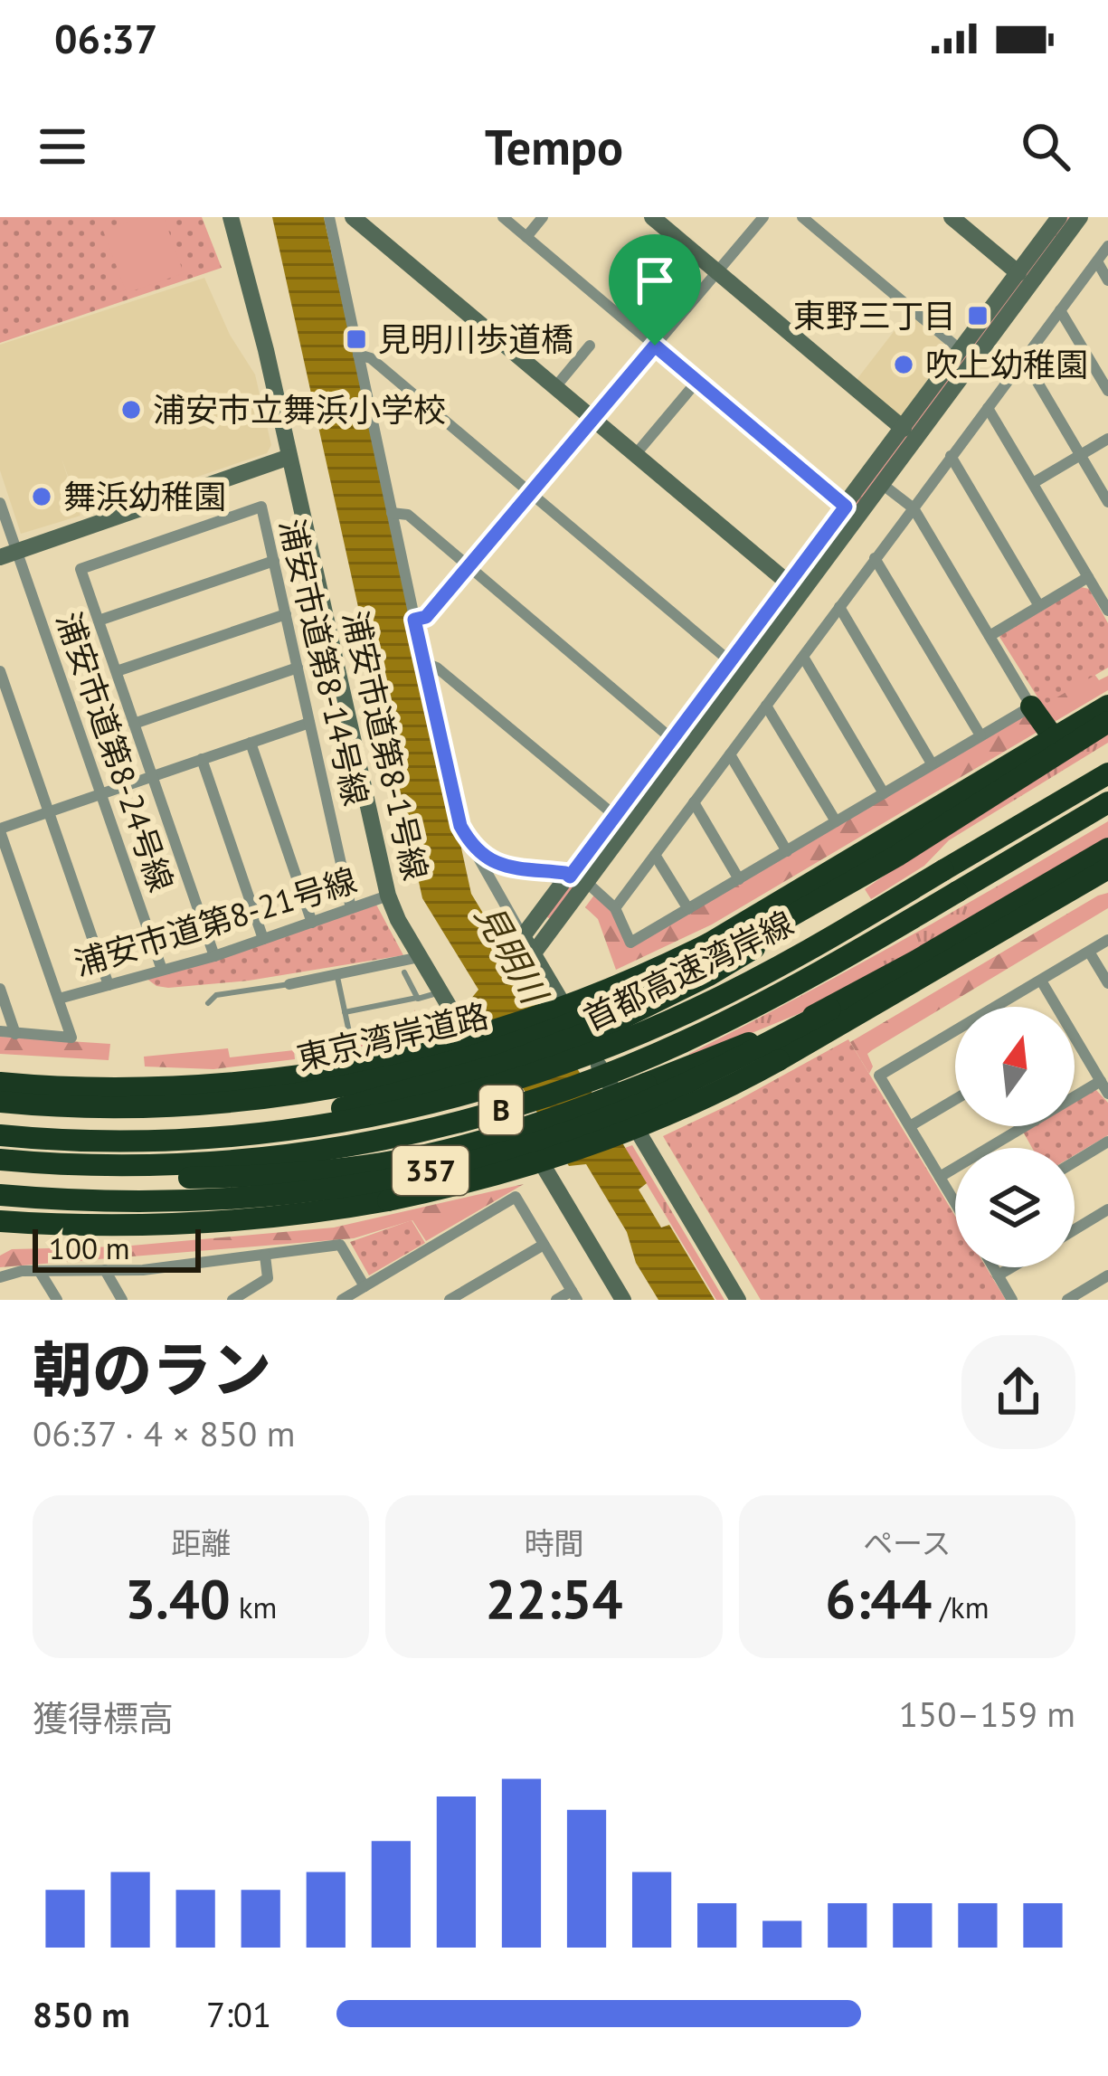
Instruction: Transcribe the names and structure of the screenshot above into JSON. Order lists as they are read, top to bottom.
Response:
{
  "streets": {
    "highway": [
      "首都高速湾岸線",
      "東京湾岸道路",
      "B",
      "357"
    ],
    "street": [
      "浦安市道第8-14号線",
      "浦安市道第8-1号線",
      "浦安市道第8-24号線",
      "浦安市道第8-21号線"
    ]
  },
  "crossings": [
    ["浦安市道第8-14号線", "浦安市道第8-21号線"],
    ["浦安市道第8-1号線", "浦安市道第8-21号線"],
    ["浦安市道第8-24号線", "浦安市道第8-21号線"]
  ],
  "water": ["見明川"],
  "places": {
    "transit": ["東野三丁目", "見明川歩道橋"],
    "other": ["吹上幼稚園", "浦安市立舞浜小学校", "舞浜幼稚園"]
  },
  "scale_bar": "100 m",
  "north": "top",
  "page": {
    "status": "06:37",
    "header": "Tempo",
    "scale": "100 m",
    "heading": ["朝のラン", "06:37 · 4 × 850 m"],
    "stats": [
      ["距離", "3.40 km"],
      ["時間", "22:54"],
      ["ペース", "6:44 /km"]
    ],
    "chart": ["獲得標高", "150–159 m"],
    "list": [
      {
        "name": "850 m",
        "note": "7:01"
      }
    ]
  }
}
